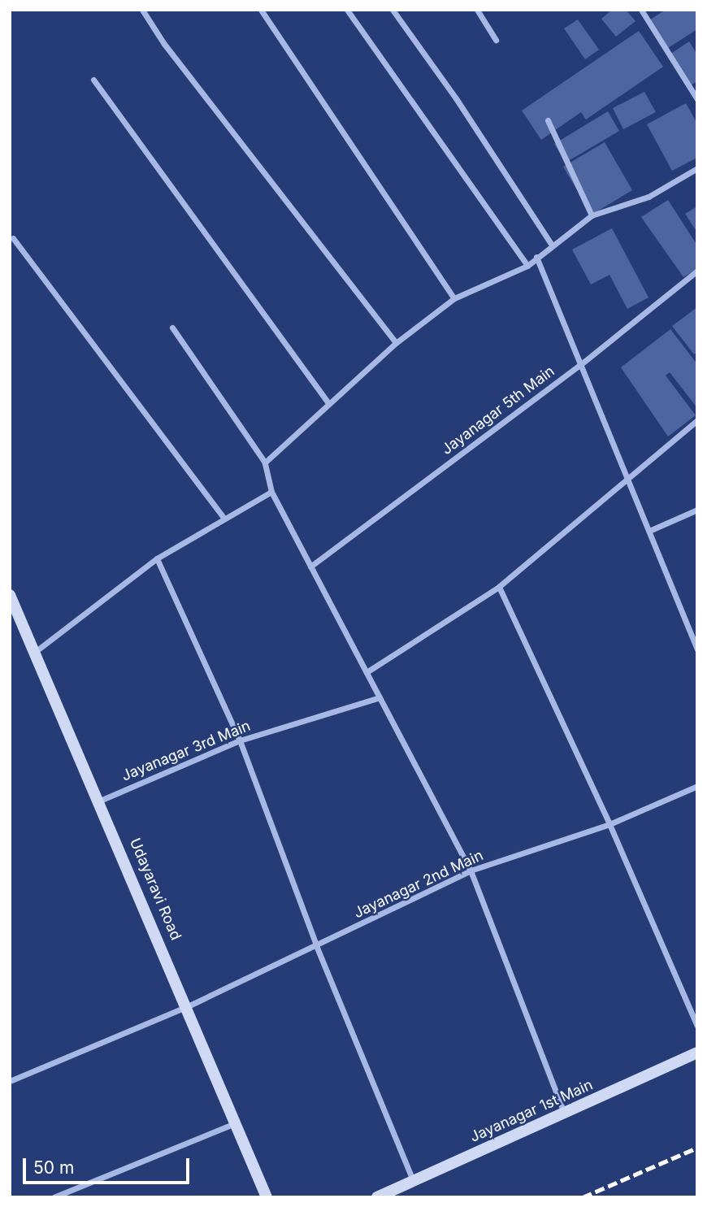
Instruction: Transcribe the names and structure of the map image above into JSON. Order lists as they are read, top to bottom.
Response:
{
  "streets": {
    "street": [
      "Jayanagar 5th Main",
      "Jayanagar 3rd Main",
      "Jayanagar 2nd Main",
      "Udayaravi Road",
      "Jayanagar 1st Main"
    ]
  },
  "crossings": [
    ["Jayanagar 3rd Main", "Udayaravi Road"],
    ["Jayanagar 2nd Main", "Udayaravi Road"]
  ],
  "scale_bar": "50 m"
}
